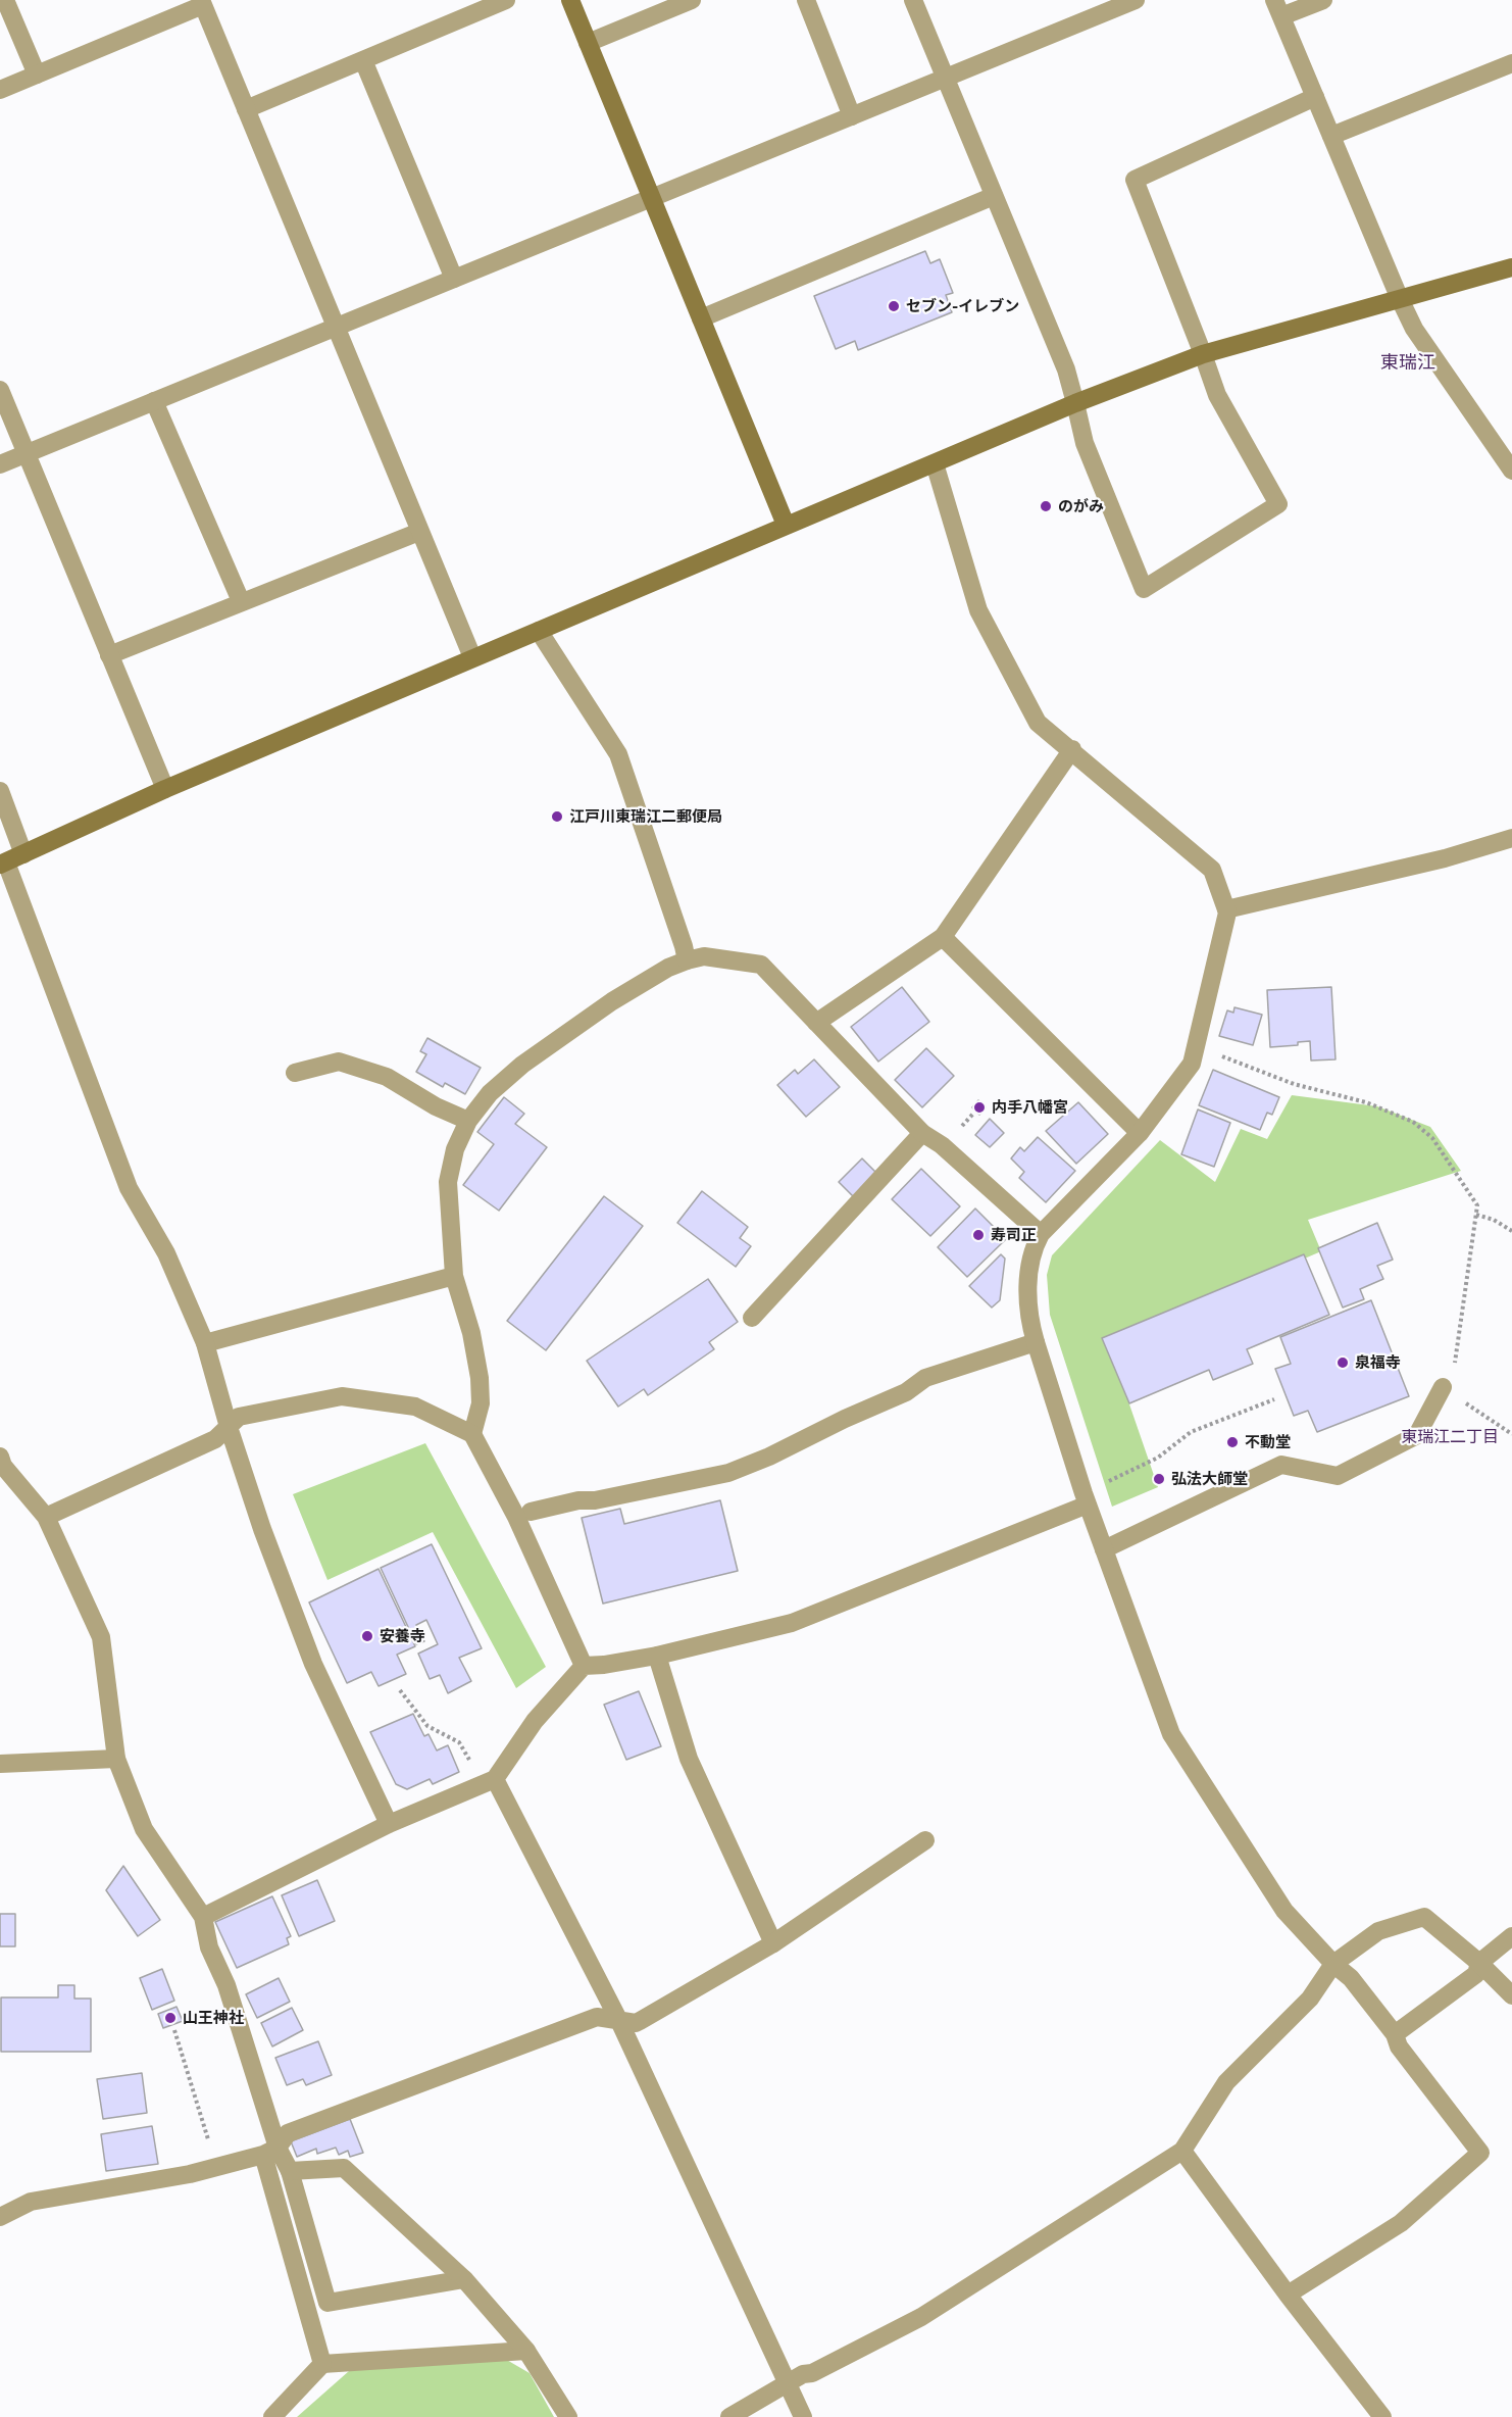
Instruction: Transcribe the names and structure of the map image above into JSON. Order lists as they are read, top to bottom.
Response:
{
  "districts": ["東瑞江", "東瑞江二丁目"],
  "places": [
    "セブン-イレブン",
    "のがみ",
    "江戸川東瑞江二郵便局",
    "内手八幡宮",
    "寿司正",
    "泉福寺",
    "不動堂",
    "弘法大師堂",
    "安養寺",
    "山王神社"
  ]
}
